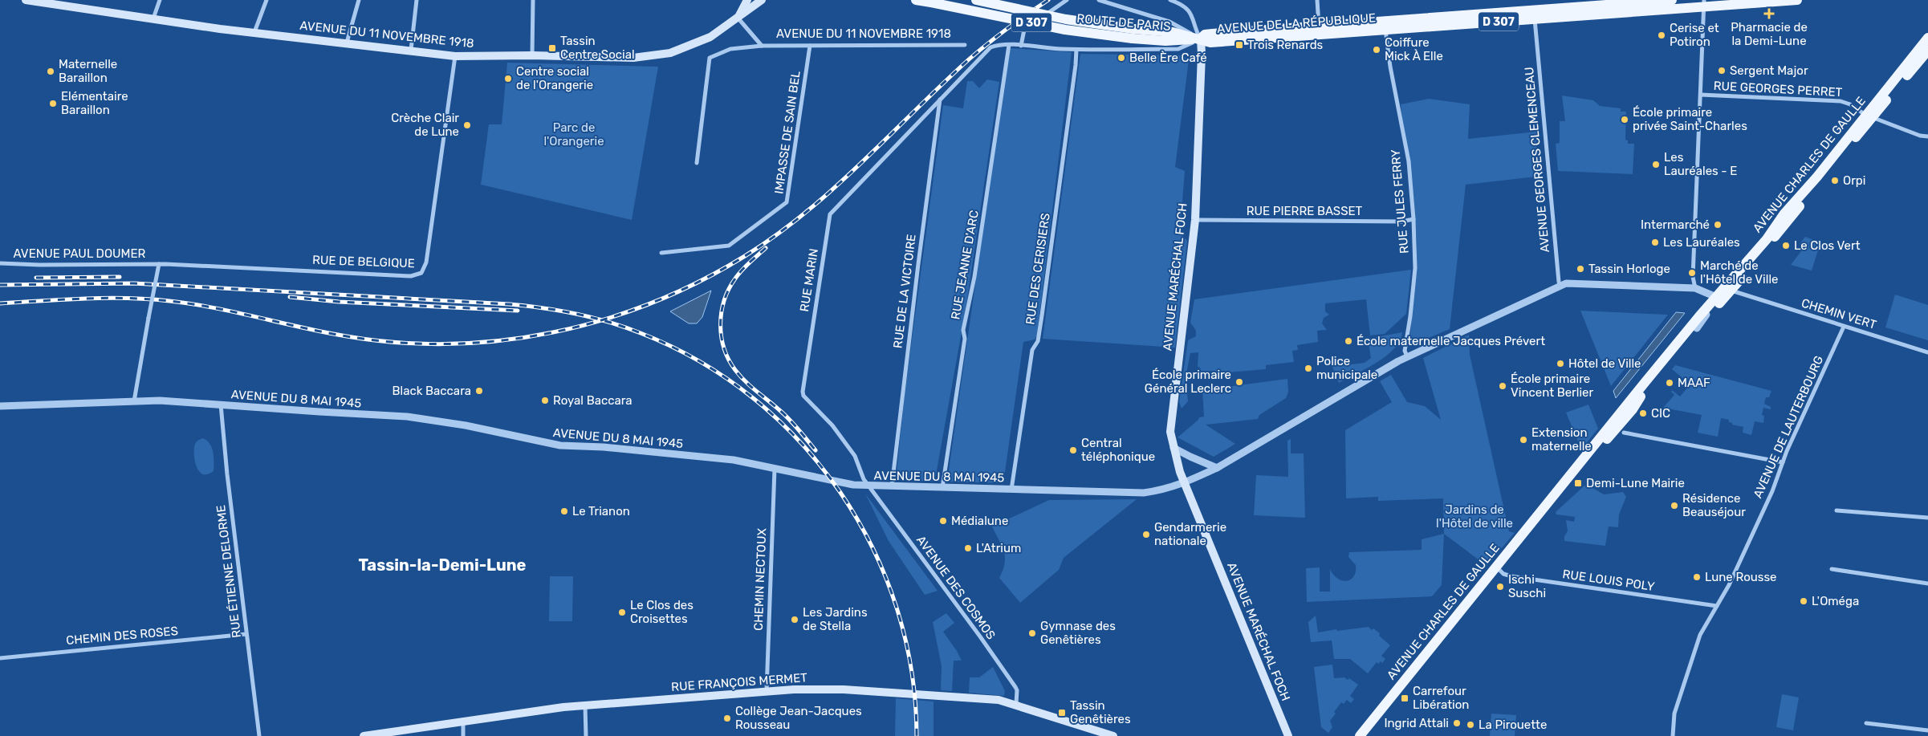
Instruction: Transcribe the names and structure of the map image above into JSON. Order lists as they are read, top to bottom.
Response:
{
  "streets": {
    "main road": [
      "D 307",
      "ROUTE DE PARIS",
      "AVENUE DE LA RÉPUBLIQUE",
      "AVENUE DU 11 NOVEMBRE 1918",
      "AVENUE CHARLES DE GAULLE",
      "AVENUE MARÉCHAL FOCH",
      "RUE FRANÇOIS MERMET"
    ],
    "street": [
      "RUE GEORGES PERRET",
      "IMPASSE DE SAIN BEL",
      "AVENUE GEORGES CLEMENCEAU",
      "RUE JULES FERRY",
      "RUE PIERRE BASSET",
      "AVENUE PAUL DOUMER",
      "RUE DE BELGIQUE",
      "RUE JEANNE D'ARC",
      "RUE DES CERISIERS",
      "RUE MARIN",
      "RUE DE LA VICTOIRE",
      "CHEMIN VERT",
      "AVENUE DU 8 MAI 1945",
      "AVENUE DE LAUTERBOURG",
      "RUE ÉTIENNE DELORME",
      "CHEMIN NECTOUX",
      "RUE LOUIS POLY",
      "AVENUE DES COSMOS",
      "CHEMIN DES ROSES"
    ]
  },
  "crossings": [
    ["ROUTE DE PARIS", "AVENUE DE LA RÉPUBLIQUE"],
    ["ROUTE DE PARIS", "AVENUE MARÉCHAL FOCH"],
    ["AVENUE DE LA RÉPUBLIQUE", "AVENUE GEORGES CLEMENCEAU"],
    ["AVENUE DE LA RÉPUBLIQUE", "RUE JULES FERRY"],
    ["AVENUE DE LA RÉPUBLIQUE", "AVENUE MARÉCHAL FOCH"],
    ["AVENUE DU 11 NOVEMBRE 1918", "IMPASSE DE SAIN BEL"],
    ["AVENUE DU 11 NOVEMBRE 1918", "RUE DE BELGIQUE"],
    ["RUE GEORGES PERRET", "AVENUE CHARLES DE GAULLE"],
    ["AVENUE GEORGES CLEMENCEAU", "AVENUE DU 8 MAI 1945"],
    ["AVENUE CHARLES DE GAULLE", "CHEMIN VERT"],
    ["AVENUE CHARLES DE GAULLE", "RUE LOUIS POLY"],
    ["RUE JULES FERRY", "RUE PIERRE BASSET"],
    ["RUE JULES FERRY", "AVENUE DU 8 MAI 1945"],
    ["RUE PIERRE BASSET", "AVENUE MARÉCHAL FOCH"],
    ["AVENUE PAUL DOUMER", "RUE DE BELGIQUE"],
    ["RUE JEANNE D'ARC", "RUE MARIN"],
    ["RUE JEANNE D'ARC", "AVENUE DU 8 MAI 1945"],
    ["RUE DES CERISIERS", "AVENUE DU 8 MAI 1945"],
    ["AVENUE MARÉCHAL FOCH", "AVENUE DU 8 MAI 1945"],
    ["RUE MARIN", "RUE DE LA VICTOIRE"],
    ["RUE MARIN", "AVENUE DU 8 MAI 1945"],
    ["RUE MARIN", "AVENUE DES COSMOS"],
    ["RUE DE LA VICTOIRE", "AVENUE DU 8 MAI 1945"],
    ["CHEMIN VERT", "AVENUE DE LAUTERBOURG"],
    ["AVENUE DU 8 MAI 1945", "RUE ÉTIENNE DELORME"],
    ["AVENUE DU 8 MAI 1945", "CHEMIN NECTOUX"],
    ["AVENUE DU 8 MAI 1945", "AVENUE DES COSMOS"],
    ["AVENUE DE LAUTERBOURG", "RUE LOUIS POLY"],
    ["RUE ÉTIENNE DELORME", "CHEMIN DES ROSES"],
    ["CHEMIN NECTOUX", "RUE FRANÇOIS MERMET"],
    ["AVENUE DES COSMOS", "RUE FRANÇOIS MERMET"]
  ],
  "districts": ["Tassin-la-Demi-Lune"],
  "parks": ["Parc de l'Orangerie", "Jardins de l'Hôtel de ville"],
  "places": {
    "health": ["Pharmacie de la Demi-Lune"],
    "other": [
      "Cerise et Potiron",
      "Coiffure Mick À Elle",
      "Belle Ère Café",
      "Sergent Major",
      "Maternelle Baraillon",
      "Centre social de l'Orangerie",
      "Elémentaire Baraillon",
      "École primaire privée Saint-Charles",
      "Crèche Clair de Lune",
      "Les Lauréales - E",
      "Orpi",
      "Intermarché",
      "Les Lauréales",
      "Le Clos Vert",
      "Tassin Horloge",
      "Marché de l'Hôtel de Ville",
      "École maternelle Jacques Prévert",
      "Hôtel de Ville",
      "Police municipale",
      "École primaire Général Leclerc",
      "MAAF",
      "École primaire Vincent Berlier",
      "Black Baccara",
      "Royal Baccara",
      "CIC",
      "Extension maternelle",
      "Central téléphonique",
      "Résidence Beauséjour",
      "Le Trianon",
      "Médialune",
      "Gendarmerie nationale",
      "L'Atrium",
      "Lune Rousse",
      "Ischi Suschi",
      "L'Oméga",
      "Le Clos des Croisettes",
      "Les Jardins de Stella",
      "Gymnase des Genêtières",
      "Collège Jean-Jacques Rousseau",
      "Ingrid Attali",
      "La Pirouette"
    ],
    "transit": [
      "Trois Renards",
      "Tassin Centre Social",
      "Demi-Lune Mairie",
      "Carrefour Libération",
      "Tassin Genêtières"
    ]
  }
}
